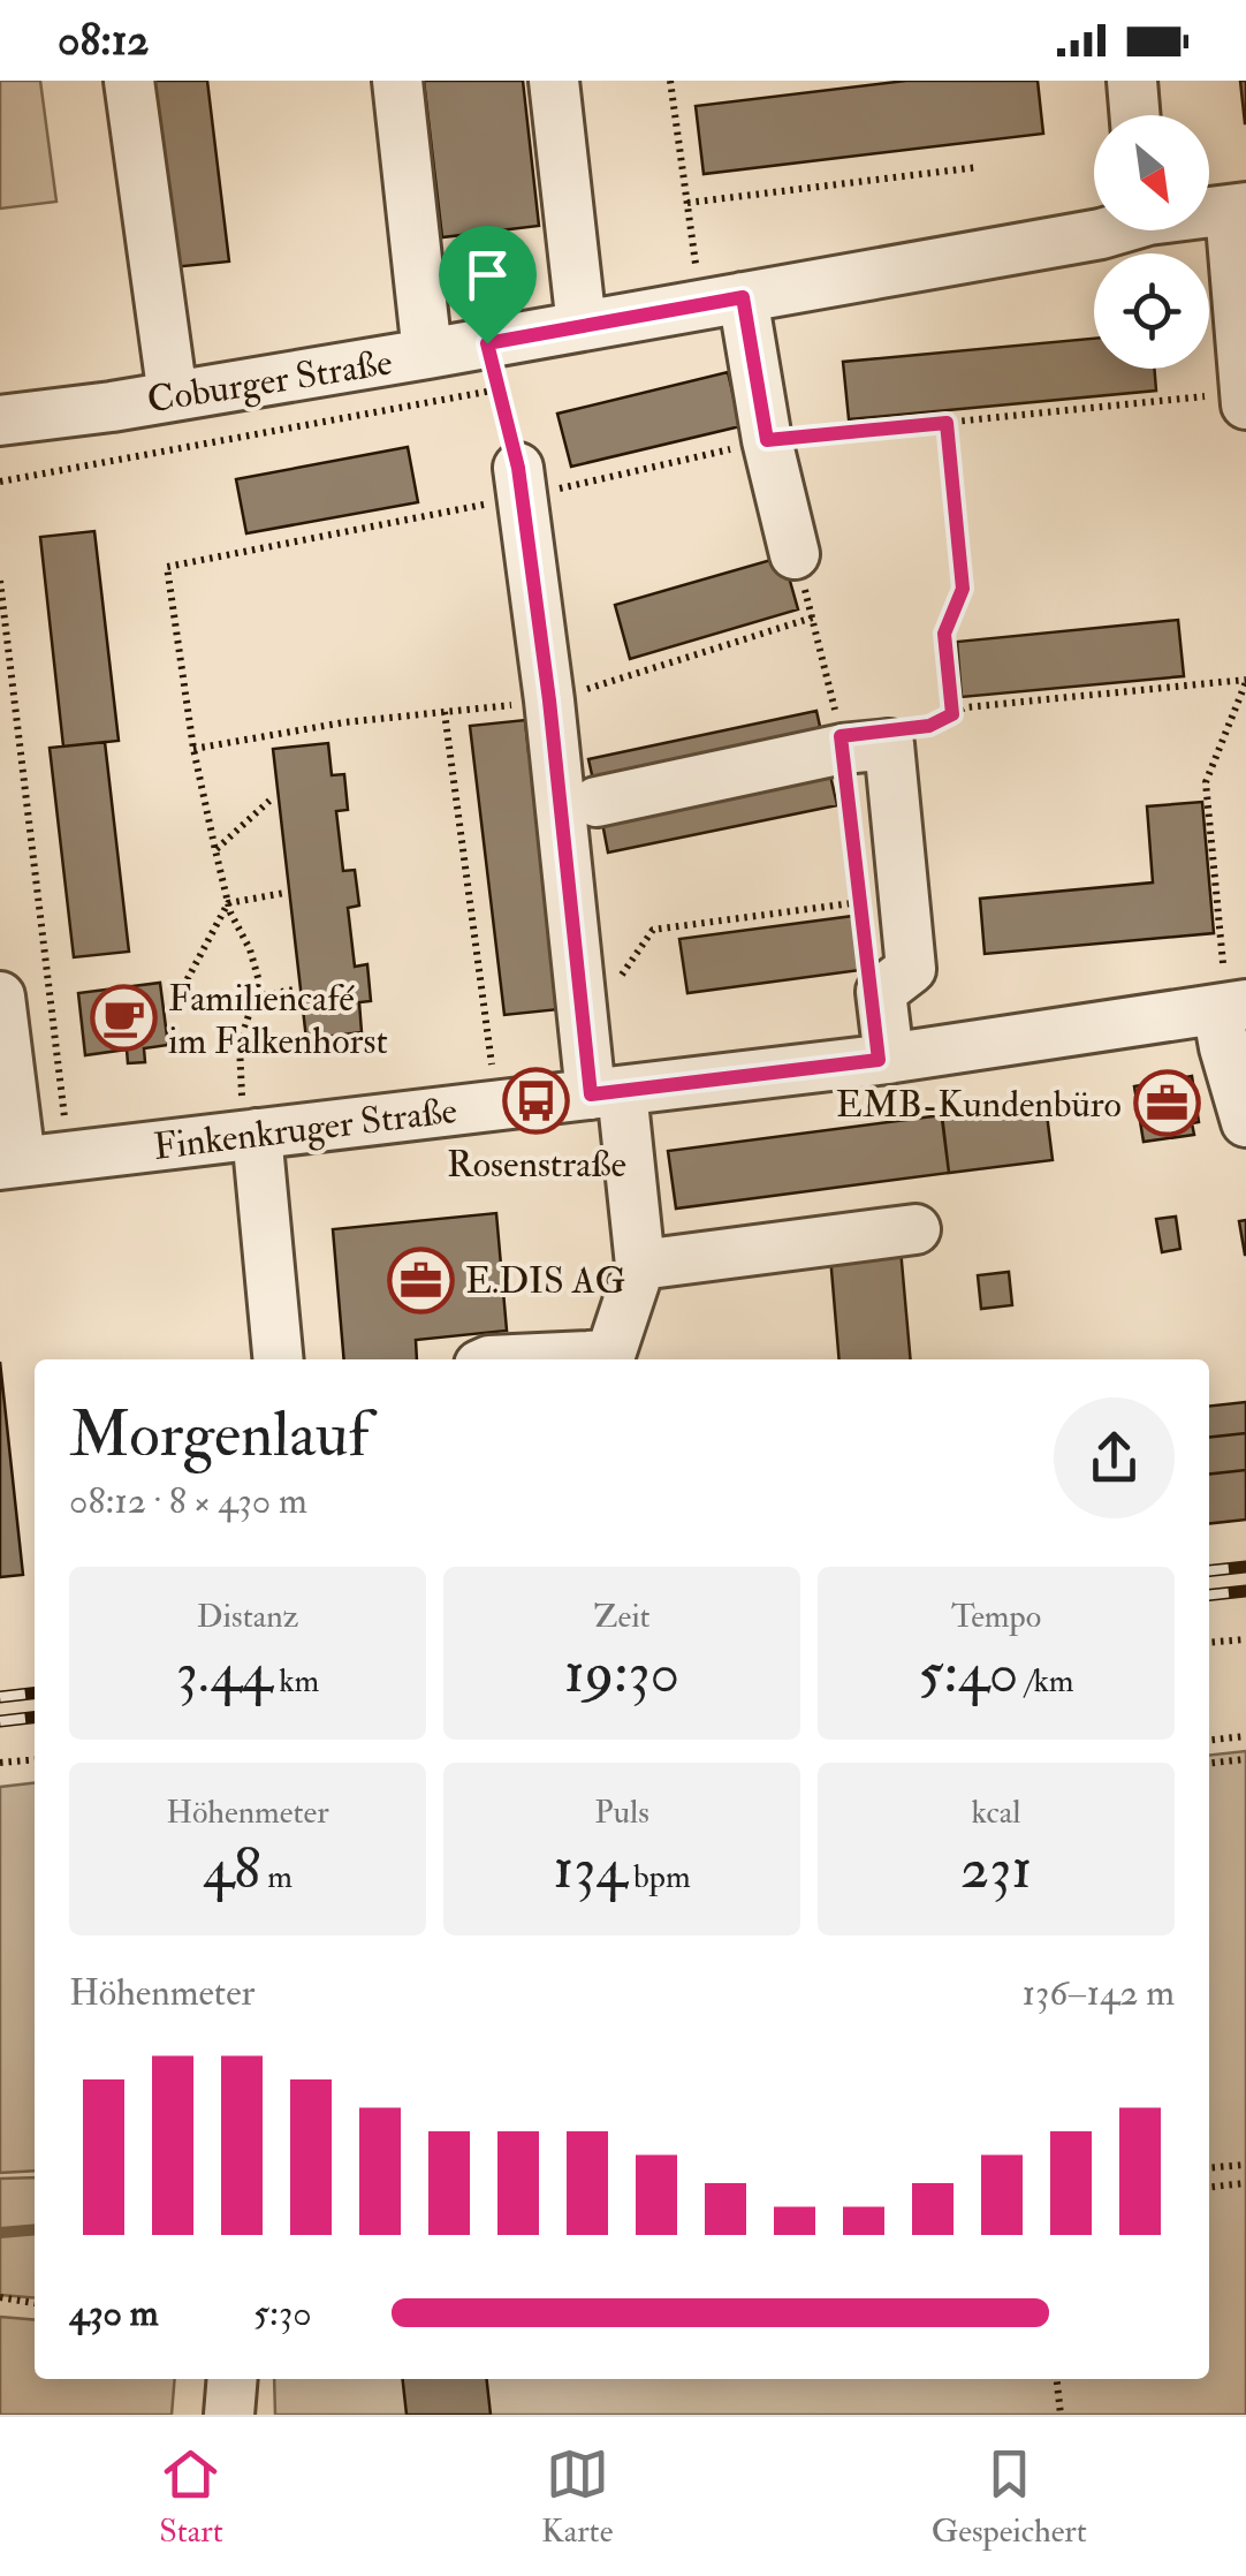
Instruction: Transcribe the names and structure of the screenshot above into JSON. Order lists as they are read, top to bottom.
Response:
{
  "streets": {
    "street": ["Coburger Straße", "Finkenkruger Straße"]
  },
  "places": {
    "cafe": ["Familiencafé im Falkenhorst"],
    "bus stop": ["Rosenstraße"],
    "office": ["EMB-Kundenbüro", "E.DIS AG"]
  },
  "north": "bottom right",
  "page": {
    "status": "08:12",
    "heading": ["Morgenlauf", "08:12 · 8 × 430 m"],
    "stats": [
      ["Distanz", "3.44 km"],
      ["Zeit", "19:30"],
      ["Tempo", "5:40 /km"],
      ["Höhenmeter", "48 m"],
      ["Puls", "134 bpm"],
      ["kcal", "231"]
    ],
    "chart": ["Höhenmeter", "136–142 m"],
    "list": [
      {
        "name": "430 m",
        "note": "5:30"
      }
    ],
    "tabs": ["Start", "Karte", "Gespeichert"]
  }
}
